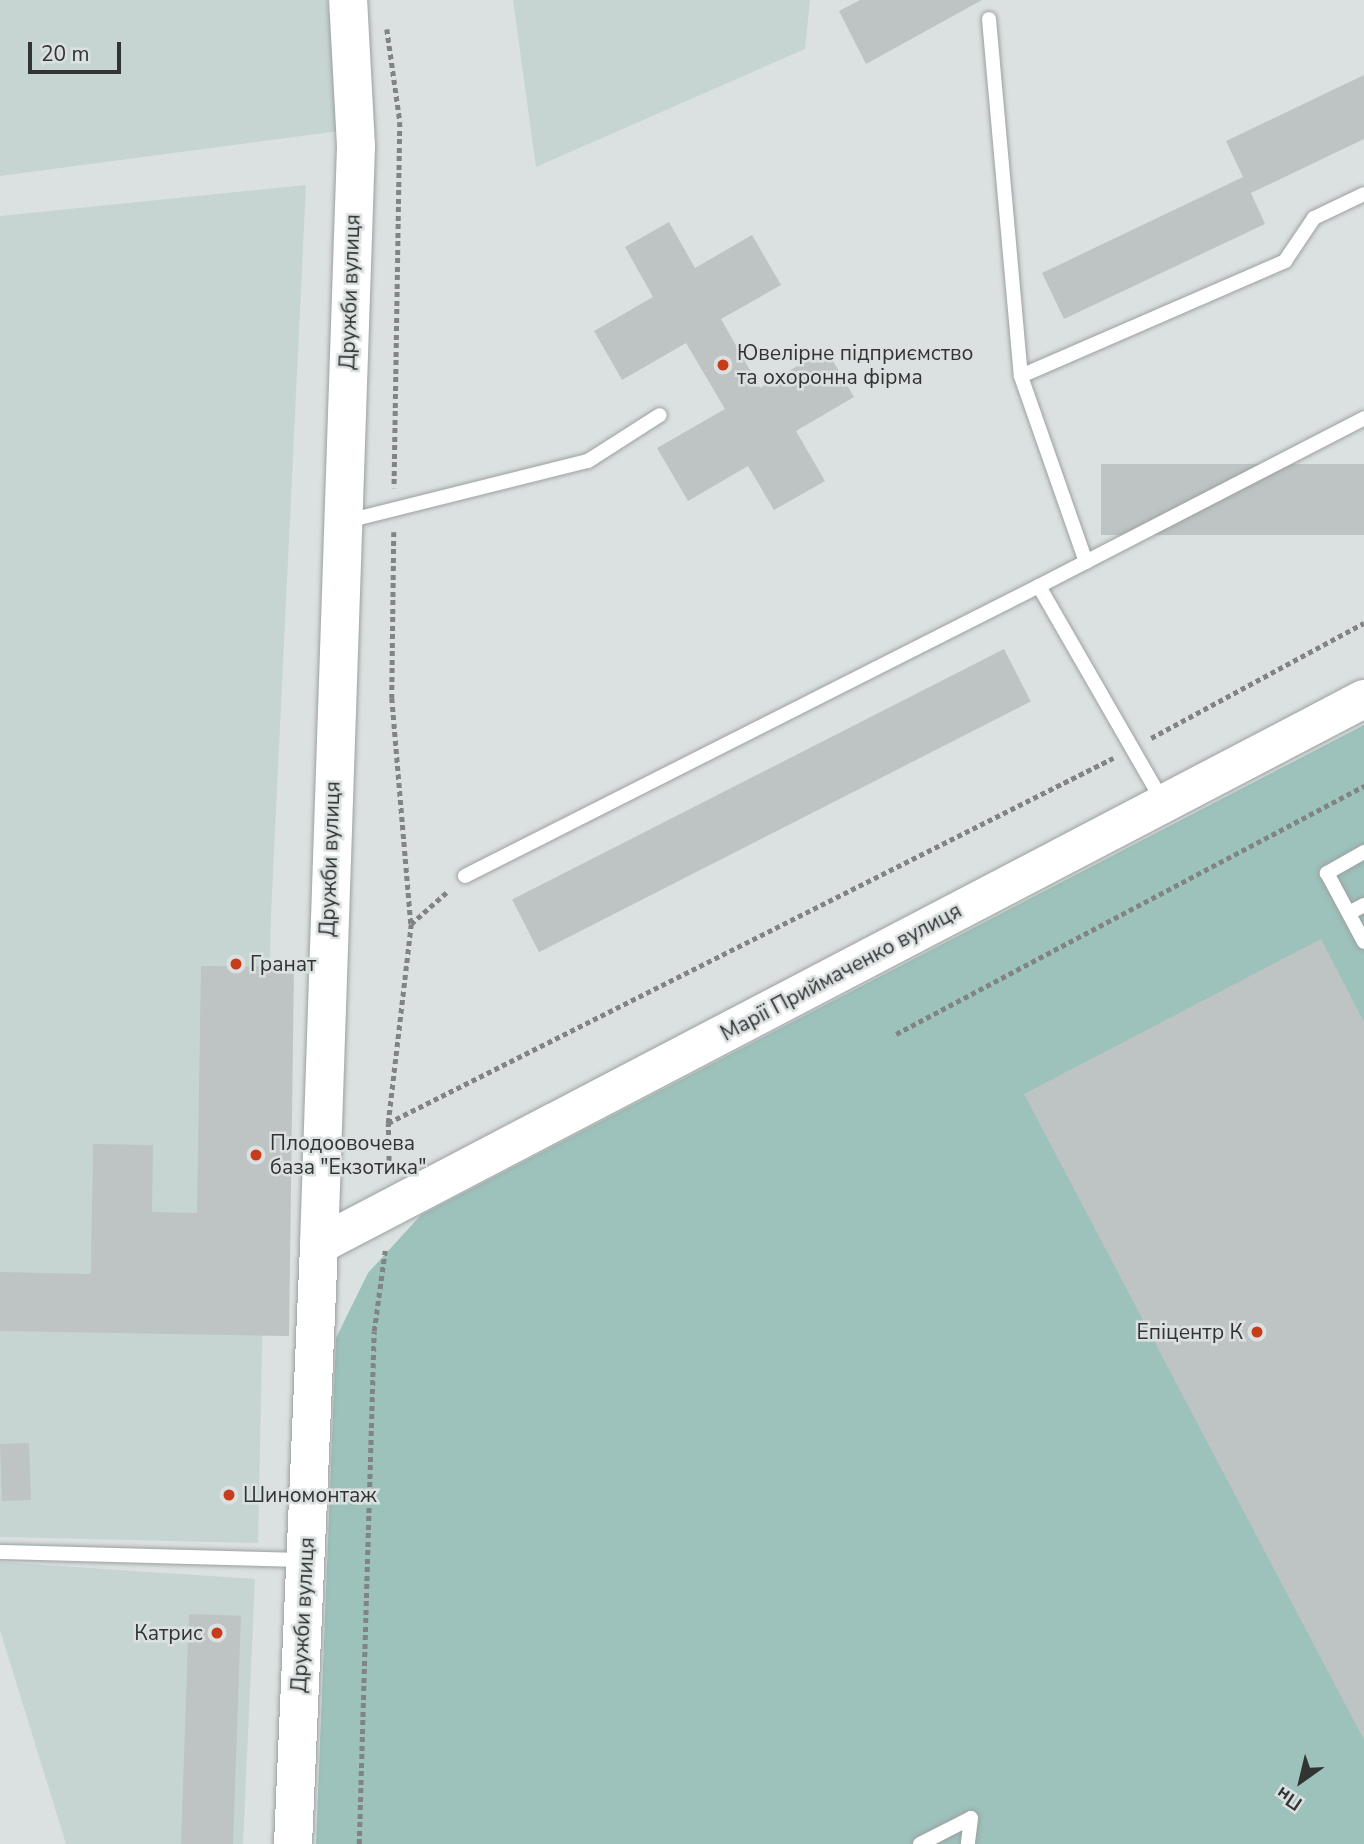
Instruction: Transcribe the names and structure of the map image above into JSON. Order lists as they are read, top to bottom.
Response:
{
  "streets": {
    "street": ["Дружби вулиця", "Марії Приймаченко вулиця"]
  },
  "crossings": [
    ["Дружби вулиця", "Марії Приймаченко вулиця"]
  ],
  "places": [
    "Ювелірне підприємство та охоронна фірма",
    "Гранат",
    "Плодоовочева база \"Екзотика\"",
    "Епіцентр К",
    "Шиномонтаж",
    "Катрис"
  ],
  "scale_bar": "20 m",
  "north": "bottom left"
}
